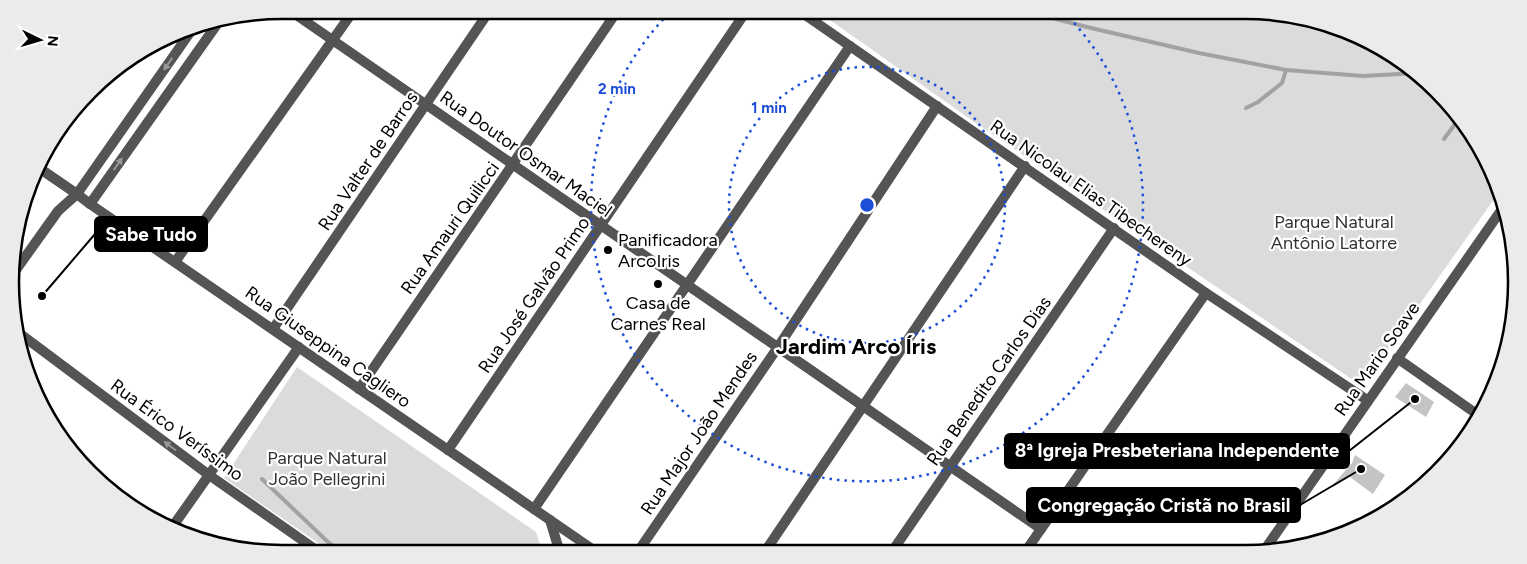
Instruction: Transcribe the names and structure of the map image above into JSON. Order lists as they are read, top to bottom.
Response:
{
  "streets": {
    "street": [
      "Rua Doutor Osmar Maciel",
      "Rua Valter de Barros",
      "Rua Nicolau Elias Tibechereny",
      "Rua Amauri Quilicci",
      "Rua José Galvão Primo",
      "Rua Giuseppina Cagliero",
      "Rua Mario Soave",
      "Rua Benedito Carlos Dias",
      "Rua Érico Veríssimo",
      "Rua Major João Mendes"
    ]
  },
  "crossings": [
    ["Rua Doutor Osmar Maciel", "Rua Valter de Barros"],
    ["Rua Doutor Osmar Maciel", "Rua Amauri Quilicci"],
    ["Rua Doutor Osmar Maciel", "Rua José Galvão Primo"],
    ["Rua Doutor Osmar Maciel", "Rua Benedito Carlos Dias"],
    ["Rua Doutor Osmar Maciel", "Rua Major João Mendes"],
    ["Rua Valter de Barros", "Rua Giuseppina Cagliero"],
    ["Rua Nicolau Elias Tibechereny", "Rua Mario Soave"],
    ["Rua Nicolau Elias Tibechereny", "Rua Benedito Carlos Dias"],
    ["Rua Nicolau Elias Tibechereny", "Rua Major João Mendes"],
    ["Rua Amauri Quilicci", "Rua Giuseppina Cagliero"],
    ["Rua José Galvão Primo", "Rua Giuseppina Cagliero"]
  ],
  "one_way": ["Rua Érico Veríssimo"],
  "districts": ["Jardim Arco Íris"],
  "parks": ["Parque Natural Antônio Latorre", "Parque Natural João Pellegrini"],
  "places": [
    "Panificadora ArcoIris",
    "Casa de Carnes Real",
    "Sabe Tudo",
    "8ª Igreja Presbeteriana Independente",
    "Congregação Cristã no Brasil"
  ],
  "north": "right",
  "rings": ["2 min", "1 min"]
}
